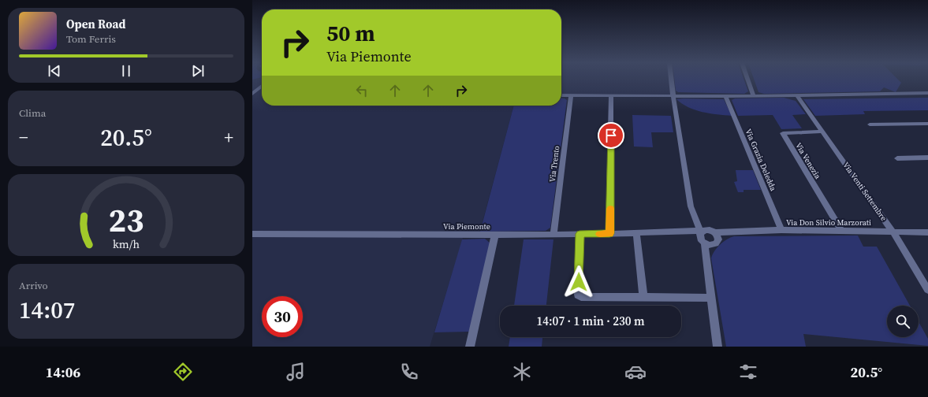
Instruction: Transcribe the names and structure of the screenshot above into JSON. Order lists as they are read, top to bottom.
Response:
{
  "streets": {
    "street": [
      "Via Grazia Deledda",
      "Via Venezia",
      "Via Trento",
      "Via Venti Settembre",
      "Via Don Silvio Marzorati",
      "Via Piemonte"
    ]
  },
  "crossings": [
    ["Via Grazia Deledda", "Via Don Silvio Marzorati"],
    ["Via Venezia", "Via Venti Settembre"],
    ["Via Venezia", "Via Don Silvio Marzorati"],
    ["Via Trento", "Via Piemonte"],
    ["Via Venti Settembre", "Via Don Silvio Marzorati"],
    ["Via Don Silvio Marzorati", "Via Piemonte"]
  ],
  "page": {
    "turn": ["50 m", "Via Piemonte"],
    "song": ["Open Road", "Tom Ferris"],
    "tile": [
      "Clima",
      ["Arrivo", "14:07"]
    ],
    "heat": ["−", "20.5°", "+"],
    "limit": "30",
    "trip": "14:07 · 1 min · 230 m",
    "tabs": ["14:06", "20.5°"],
    "gauge": ["23", "km/h"]
  }
}
